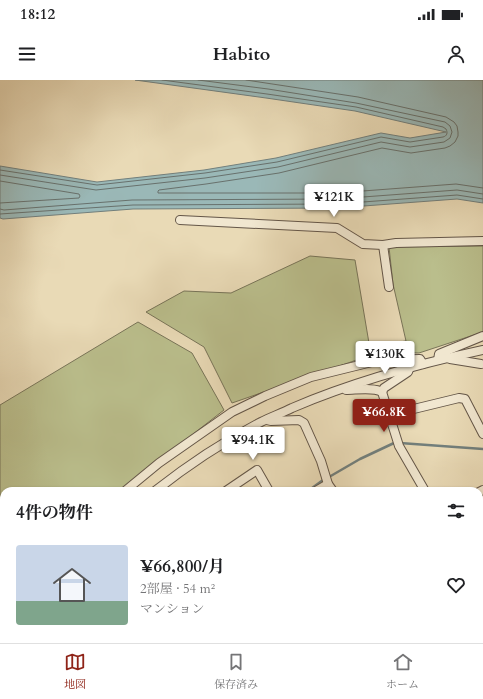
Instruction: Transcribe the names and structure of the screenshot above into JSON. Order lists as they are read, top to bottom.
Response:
{
  "page": {
    "status": "18:12",
    "header": "Habito",
    "price": [
      "¥121K",
      "¥130K",
      "¥66.8K",
      "¥94.1K"
    ],
    "heading": "4件の物件",
    "list": [
      {
        "name": "¥66,800/月",
        "note": "2部屋 · 54 m² · マンション"
      }
    ],
    "tabs": ["地図", "保存済み", "ホーム"]
  }
}
